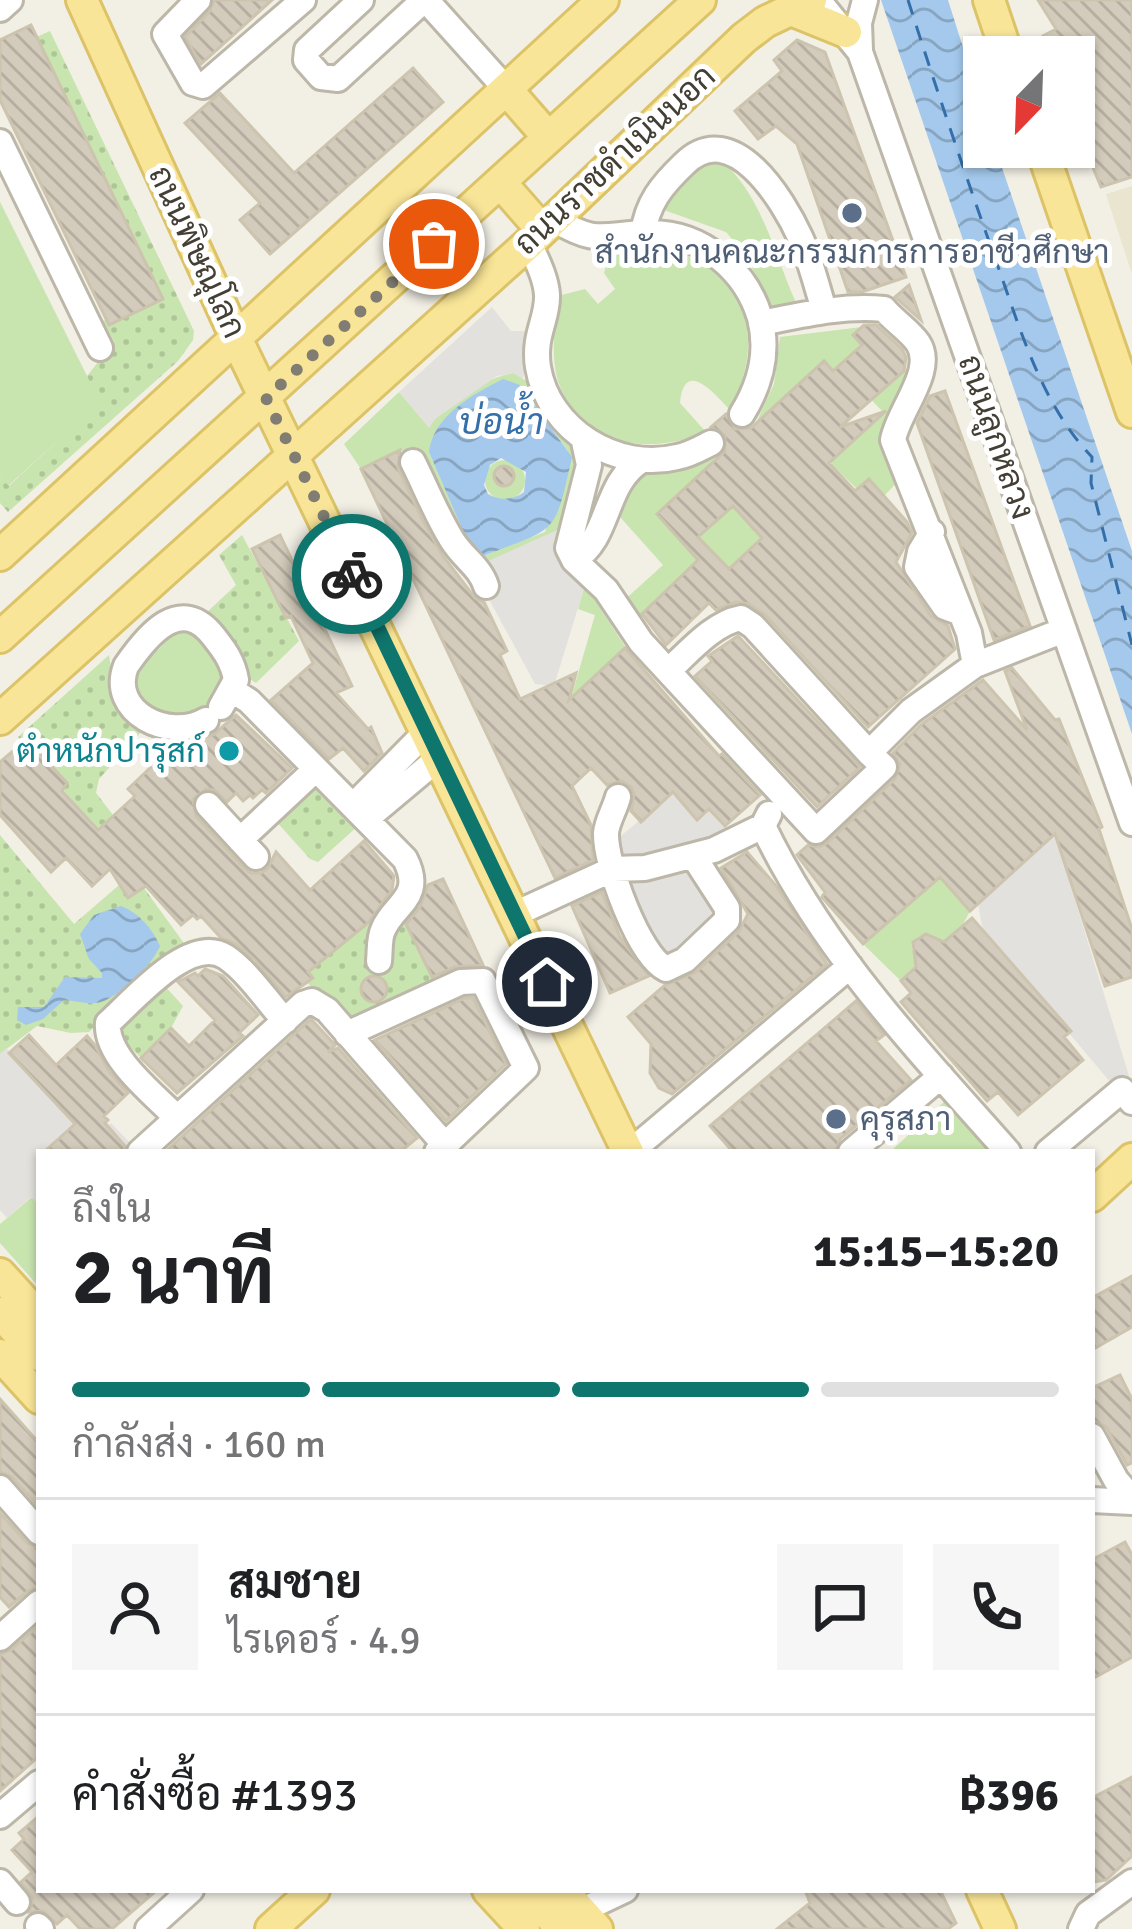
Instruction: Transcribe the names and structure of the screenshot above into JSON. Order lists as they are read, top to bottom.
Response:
{
  "streets": {
    "main road": ["ถนนราชดำเนินนอก", "ถนนพิษณุโลก"],
    "street": ["ถนนลูกหลวง"]
  },
  "crossings": [
    ["ถนนราชดำเนินนอก", "ถนนพิษณุโลก"]
  ],
  "water": ["บ่อน้ำ"],
  "places": ["สำนักงานคณะกรรมการการอาชีวศึกษา", "ตำหนักปารุสก์", "คุรุสภา"],
  "north": "bottom left",
  "page": {
    "heading": ["2 นาที", "ถึงใน", "15:15–15:20"],
    "panel": [
      "สมชาย",
      "ไรเดอร์ · 4.9",
      "คำสั่งซื้อ #1393",
      "฿396"
    ],
    "bar": "กำลังส่ง · 160 m"
  }
}
